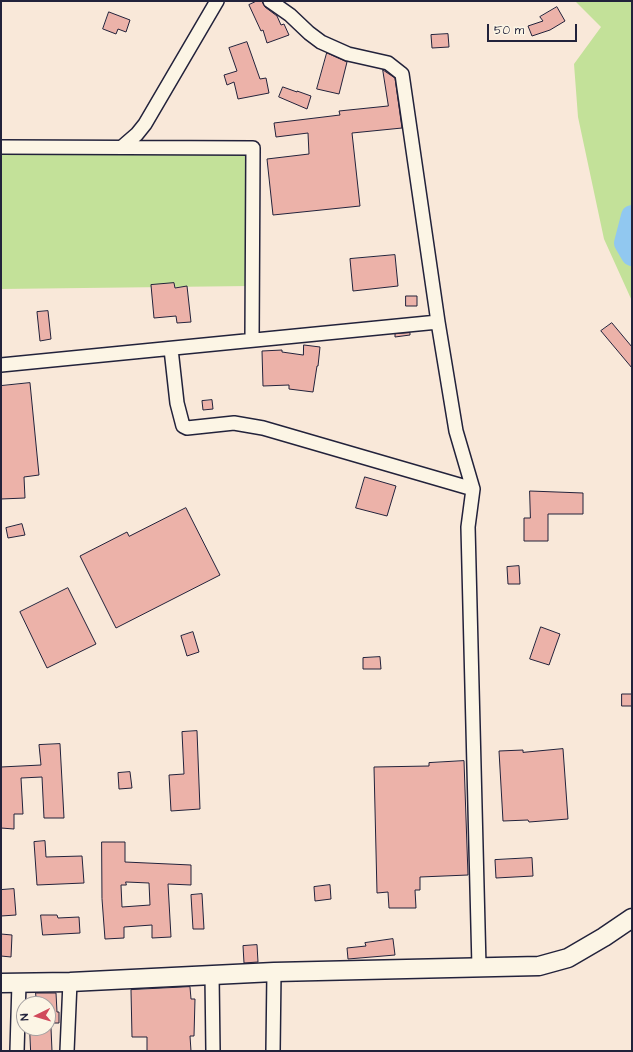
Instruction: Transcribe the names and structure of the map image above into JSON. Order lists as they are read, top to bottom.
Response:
{
  "scale_bar": "50 m",
  "north": "left"
}
